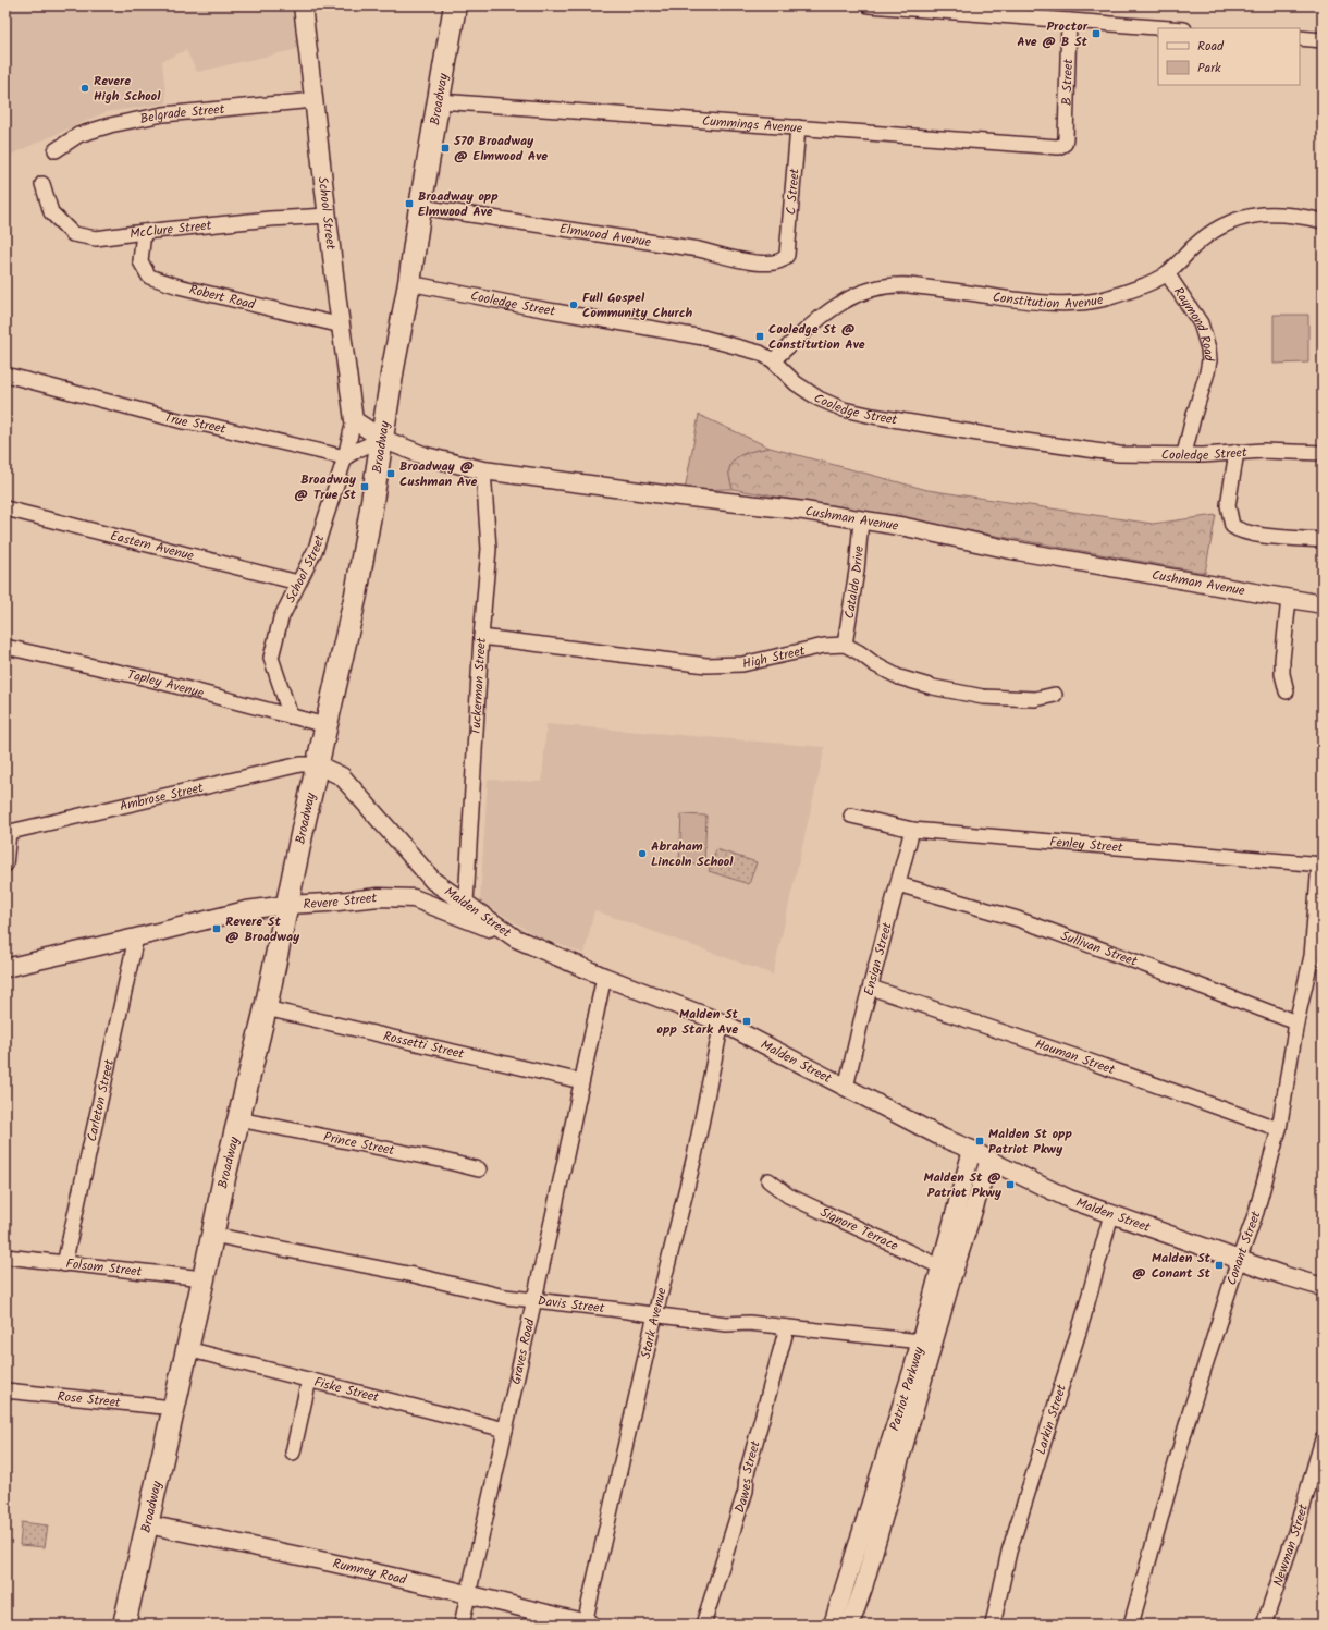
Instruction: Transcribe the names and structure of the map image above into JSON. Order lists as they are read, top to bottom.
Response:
{
  "streets": {
    "main road": ["Broadway"],
    "street": [
      "B Street",
      "Belgrade Street",
      "Cummings Avenue",
      "C Street",
      "School Street",
      "McClure Street",
      "Elmwood Avenue",
      "Robert Road",
      "Constitution Avenue",
      "Cooledge Street",
      "Raymond Road",
      "True Street",
      "Cushman Avenue",
      "Eastern Avenue",
      "Cataldo Drive",
      "High Street",
      "Tapley Avenue",
      "Tuckerman Street",
      "Ambrose Street",
      "Fenley Street",
      "Revere Street",
      "Malden Street",
      "Sullivan Street",
      "Ensign Street",
      "Rossetti Street",
      "Hauman Street",
      "Carleton Street",
      "Prince Street",
      "Signore Terrace",
      "Conant Street",
      "Folsom Street",
      "Davis Street",
      "Stark Avenue",
      "Graves Road",
      "Patriot Parkway",
      "Fiske Street",
      "Rose Street",
      "Larkin Street",
      "Dawes Street",
      "Newman Street",
      "Rumney Road"
    ]
  },
  "crossings": [
    ["B Street", "Cummings Avenue"],
    ["Broadway", "Cummings Avenue"],
    ["Broadway", "Elmwood Avenue"],
    ["Broadway", "Cooledge Street"],
    ["Broadway", "Cushman Avenue"],
    ["Broadway", "Tapley Avenue"],
    ["Broadway", "Ambrose Street"],
    ["Broadway", "Revere Street"],
    ["Broadway", "Malden Street"],
    ["Broadway", "Rossetti Street"],
    ["Broadway", "Prince Street"],
    ["Broadway", "Folsom Street"],
    ["Broadway", "Davis Street"],
    ["Broadway", "Fiske Street"],
    ["Broadway", "Rose Street"],
    ["Broadway", "Rumney Road"],
    ["Belgrade Street", "School Street"],
    ["Cummings Avenue", "C Street"],
    ["C Street", "Elmwood Avenue"],
    ["School Street", "McClure Street"],
    ["School Street", "Robert Road"],
    ["School Street", "True Street"],
    ["School Street", "Eastern Avenue"],
    ["School Street", "Tapley Avenue"],
    ["McClure Street", "Robert Road"],
    ["Constitution Avenue", "Cooledge Street"],
    ["Constitution Avenue", "Raymond Road"],
    ["Cooledge Street", "Raymond Road"],
    ["Cushman Avenue", "Cataldo Drive"],
    ["Cushman Avenue", "Tuckerman Street"],
    ["Cataldo Drive", "High Street"],
    ["High Street", "Tuckerman Street"],
    ["Tuckerman Street", "Malden Street"],
    ["Ambrose Street", "Malden Street"],
    ["Fenley Street", "Ensign Street"],
    ["Fenley Street", "Conant Street"],
    ["Revere Street", "Malden Street"],
    ["Revere Street", "Carleton Street"],
    ["Malden Street", "Ensign Street"],
    ["Malden Street", "Conant Street"],
    ["Malden Street", "Stark Avenue"],
    ["Malden Street", "Graves Road"],
    ["Malden Street", "Patriot Parkway"],
    ["Malden Street", "Larkin Street"],
    ["Sullivan Street", "Ensign Street"],
    ["Sullivan Street", "Conant Street"],
    ["Ensign Street", "Hauman Street"],
    ["Rossetti Street", "Graves Road"],
    ["Hauman Street", "Conant Street"],
    ["Carleton Street", "Folsom Street"],
    ["Signore Terrace", "Patriot Parkway"],
    ["Davis Street", "Stark Avenue"],
    ["Davis Street", "Graves Road"],
    ["Davis Street", "Patriot Parkway"],
    ["Davis Street", "Dawes Street"],
    ["Stark Avenue", "Rumney Road"],
    ["Graves Road", "Fiske Street"],
    ["Graves Road", "Rumney Road"]
  ],
  "places": {
    "transit": [
      "Proctor Ave @ B St",
      "570 Broadway @ Elmwood Ave",
      "Broadway opp Elmwood Ave",
      "Cooledge St @ Constitution Ave",
      "Broadway @ Cushman Ave",
      "Broadway @ True St",
      "Revere St @ Broadway",
      "Malden St opp Stark Ave",
      "Malden St opp Patriot Pkwy",
      "Malden St @ Patriot Pkwy",
      "Malden St @ Conant St"
    ],
    "other": ["Revere High School", "Full Gospel Community Church", "Abraham Lincoln School"]
  },
  "legend": ["Road", "Park"]
}
